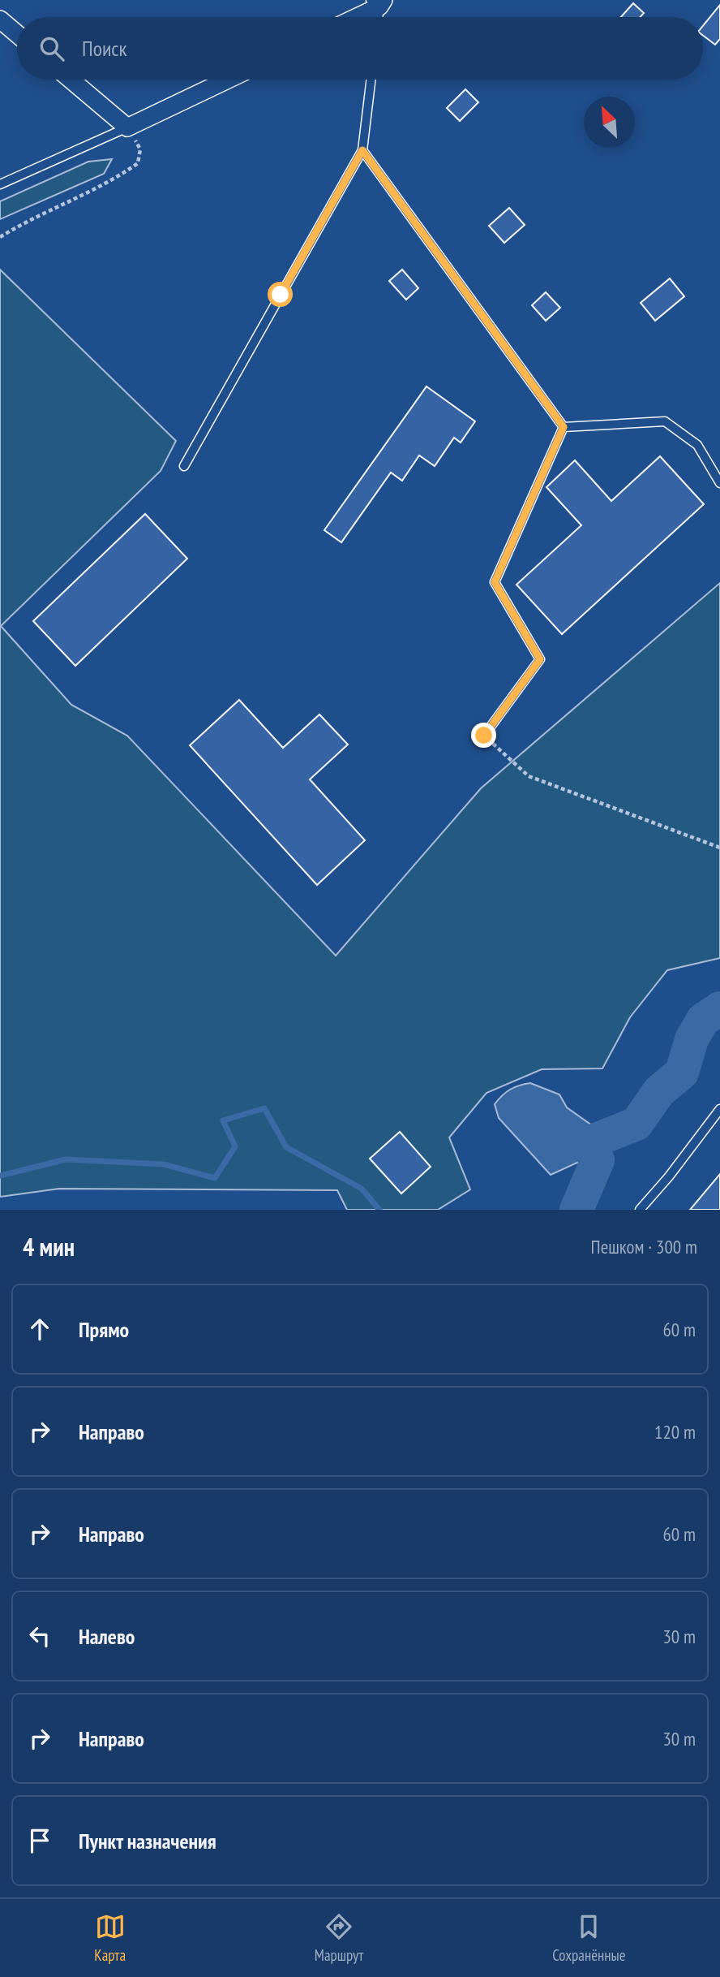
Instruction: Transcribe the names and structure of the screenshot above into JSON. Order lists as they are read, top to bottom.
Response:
{
  "north": "top left",
  "page": {
    "search": "Поиск",
    "heading": ["4 мин", "Пешком · 300 m"],
    "list": [
      ["Прямо", "60 m"],
      ["Направо", "120 m"],
      ["Направо", "60 m"],
      ["Налево", "30 m"],
      ["Направо", "30 m"],
      "Пункт назначения"
    ],
    "nav": ["Карта", "Маршрут", "Сохранённые"]
  }
}
